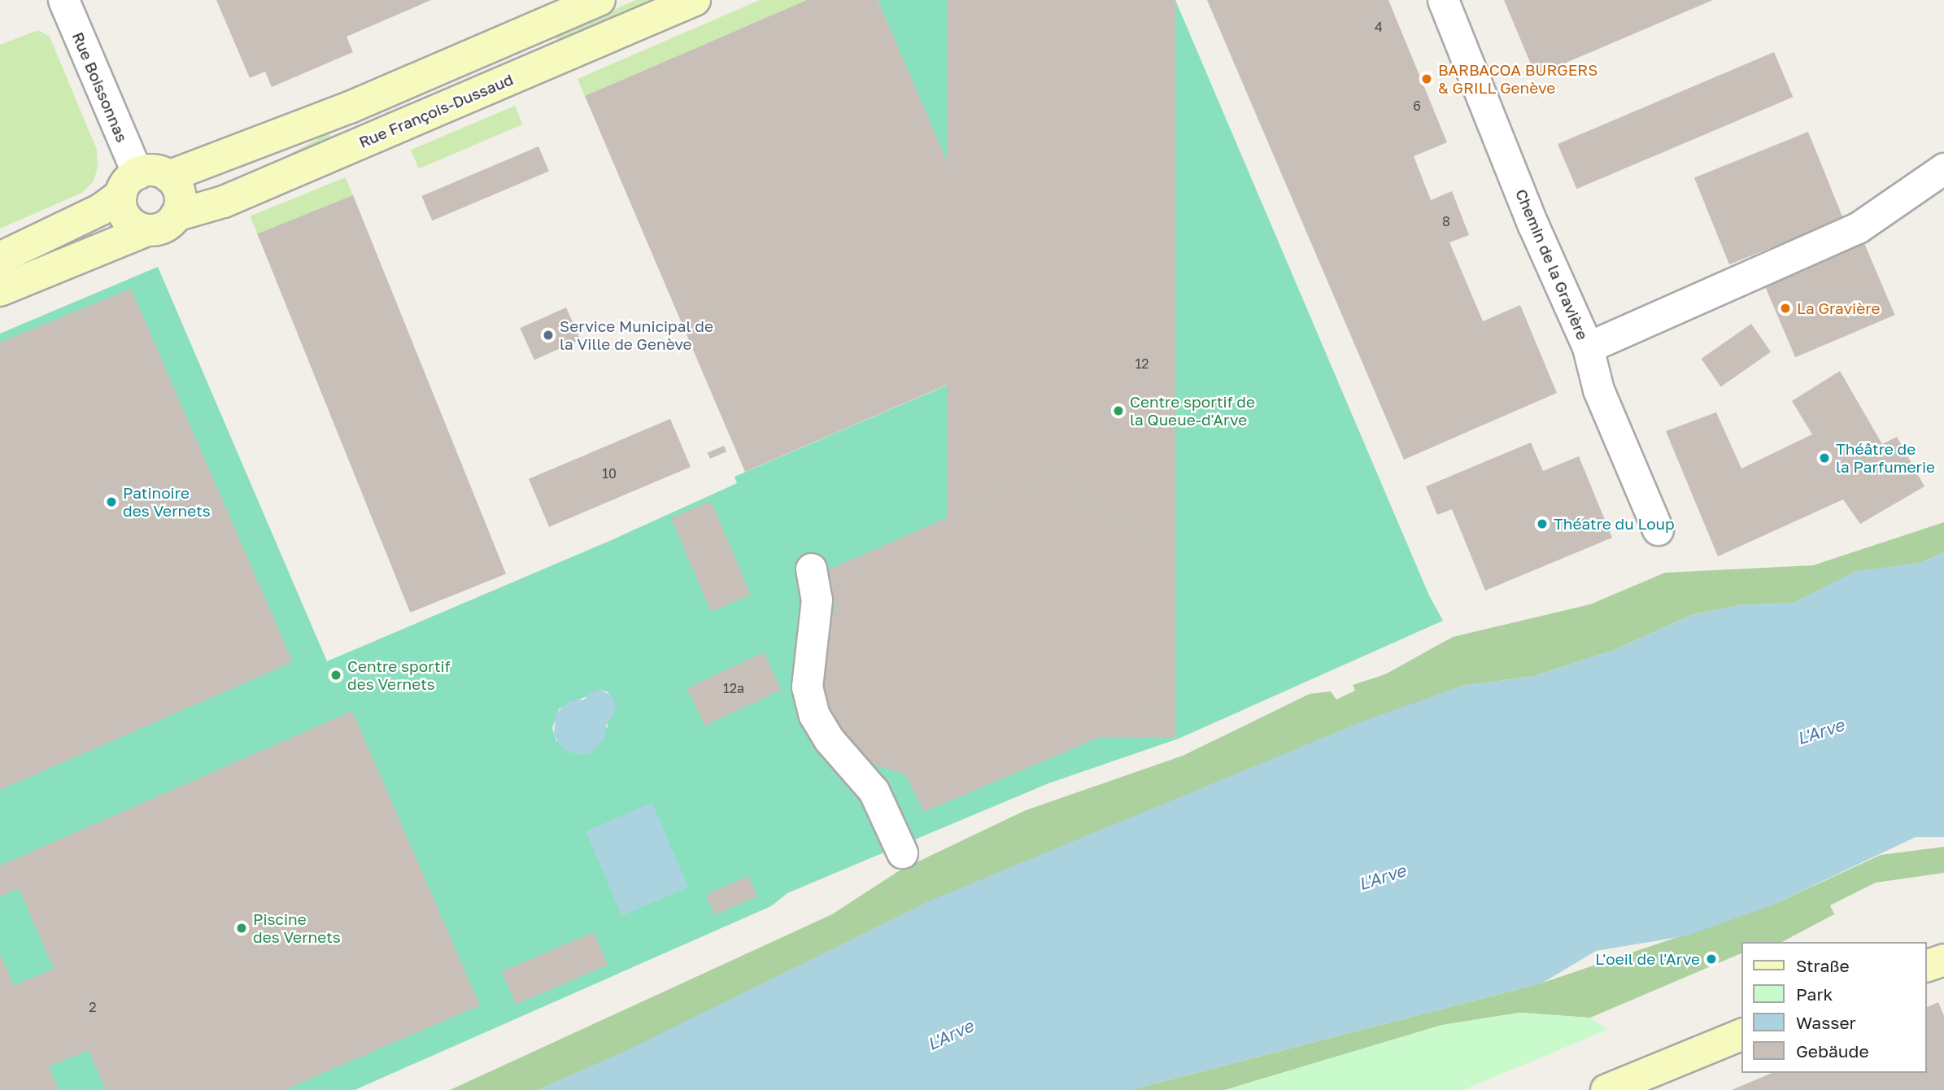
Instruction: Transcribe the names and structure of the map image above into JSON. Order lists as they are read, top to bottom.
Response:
{
  "streets": {
    "main road": ["Rue François-Dussaud"],
    "street": ["Rue Boissonnas", "Chemin de la Gravière"]
  },
  "crossings": [
    ["Rue Boissonnas", "Rue François-Dussaud"]
  ],
  "water": ["L'Arve"],
  "places": [
    "BARBACOA BURGERS & GRILL Genève",
    "La Gravière",
    "Service Municipal de la Ville de Genève",
    "Centre sportif de la Queue-d'Arve",
    "Théâtre de la Parfumerie",
    "Patinoire des Vernets",
    "Théatre du Loup",
    "Centre sportif des Vernets",
    "Piscine des Vernets",
    "L'oeil de l'Arve"
  ],
  "house_numbers": [
    "4",
    "6",
    "8",
    "12",
    "10",
    "12a",
    "2"
  ],
  "legend": [
    "Straße",
    "Park",
    "Wasser",
    "Gebäude"
  ]
}
